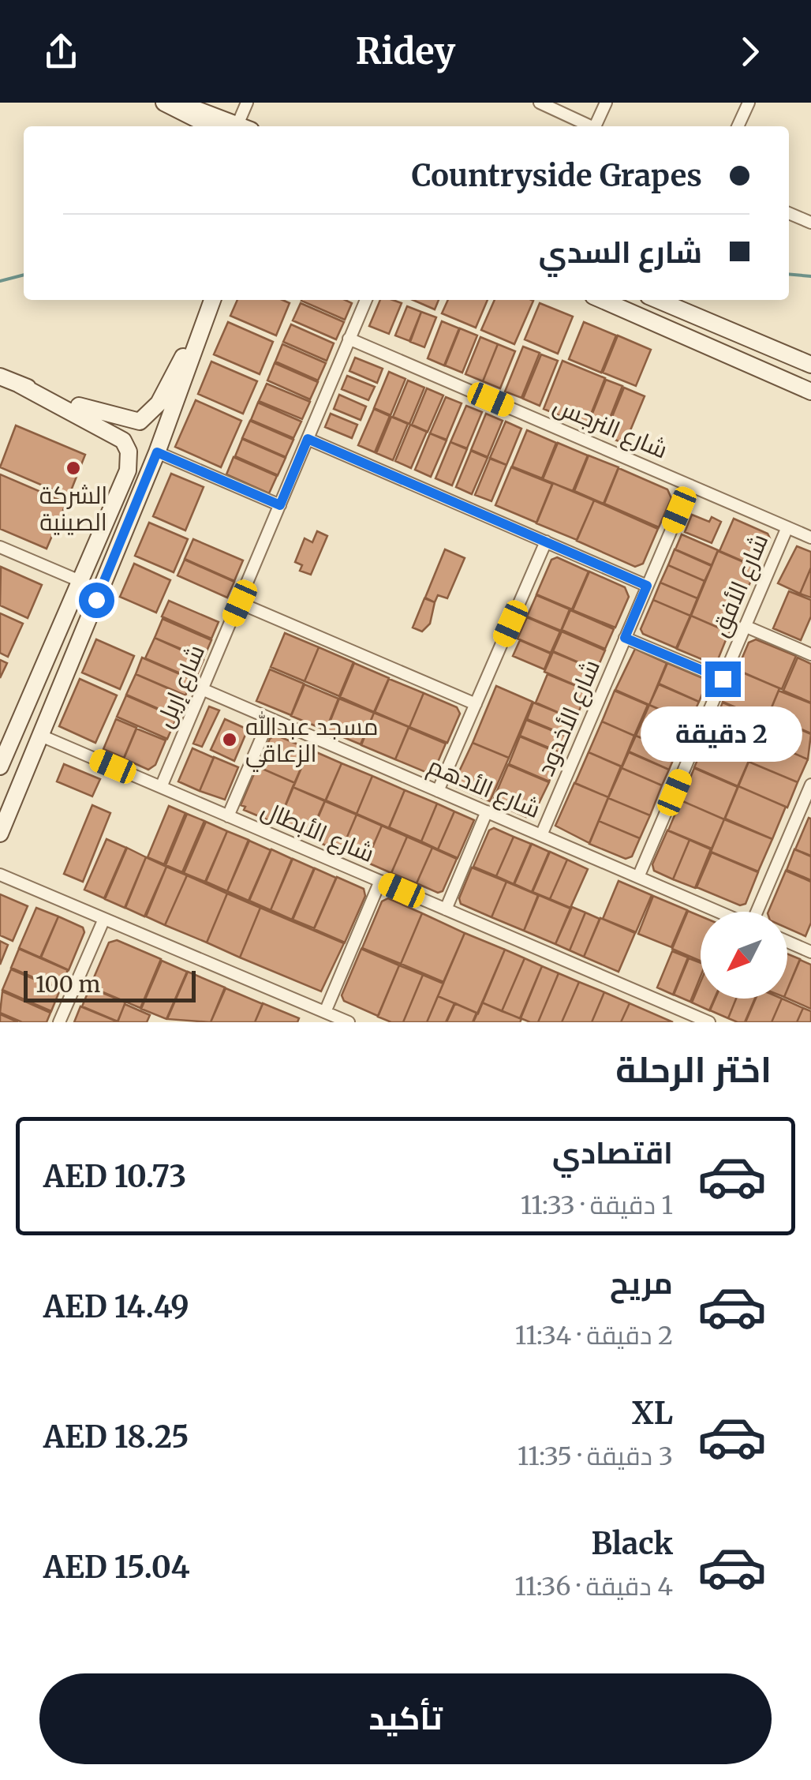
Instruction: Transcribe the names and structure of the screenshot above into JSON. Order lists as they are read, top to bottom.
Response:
{
  "streets": {
    "street": [
      "شارع النرجس",
      "شارع الأفق",
      "شارع إربل",
      "شارع الأخدود",
      "شارع الأدهم",
      "شارع الأبطال"
    ]
  },
  "crossings": [
    ["شارع النرجس", "شارع الأفق"],
    ["شارع النرجس", "شارع إربل"],
    ["شارع النرجس", "شارع الأخدود"],
    ["شارع الأفق", "شارع الأدهم"],
    ["شارع إربل", "شارع الأدهم"],
    ["شارع إربل", "شارع الأبطال"],
    ["شارع الأخدود", "شارع الأدهم"]
  ],
  "places": ["الشركة الصينية", "مسجد عبدالله الزعاقي"],
  "scale_bar": "100 m",
  "north": "bottom left",
  "page": {
    "header": "Ridey",
    "banner": ["Countryside Grapes", "شارع السدي"],
    "bubble": "2 دقيقة",
    "scale": "100 m",
    "heading": "اختر الرحلة",
    "list": [
      {
        "name": "اقتصادي",
        "note": "1 دقيقة · 11:33",
        "value": "AED 10.73"
      },
      {
        "name": "مريح",
        "note": "2 دقيقة · 11:34",
        "value": "AED 14.49"
      },
      {
        "name": "XL",
        "note": "3 دقيقة · 11:35",
        "value": "AED 18.25"
      },
      {
        "name": "Black",
        "note": "4 دقيقة · 11:36",
        "value": "AED 15.04"
      }
    ],
    "buttons": "تأكيد"
  }
}
